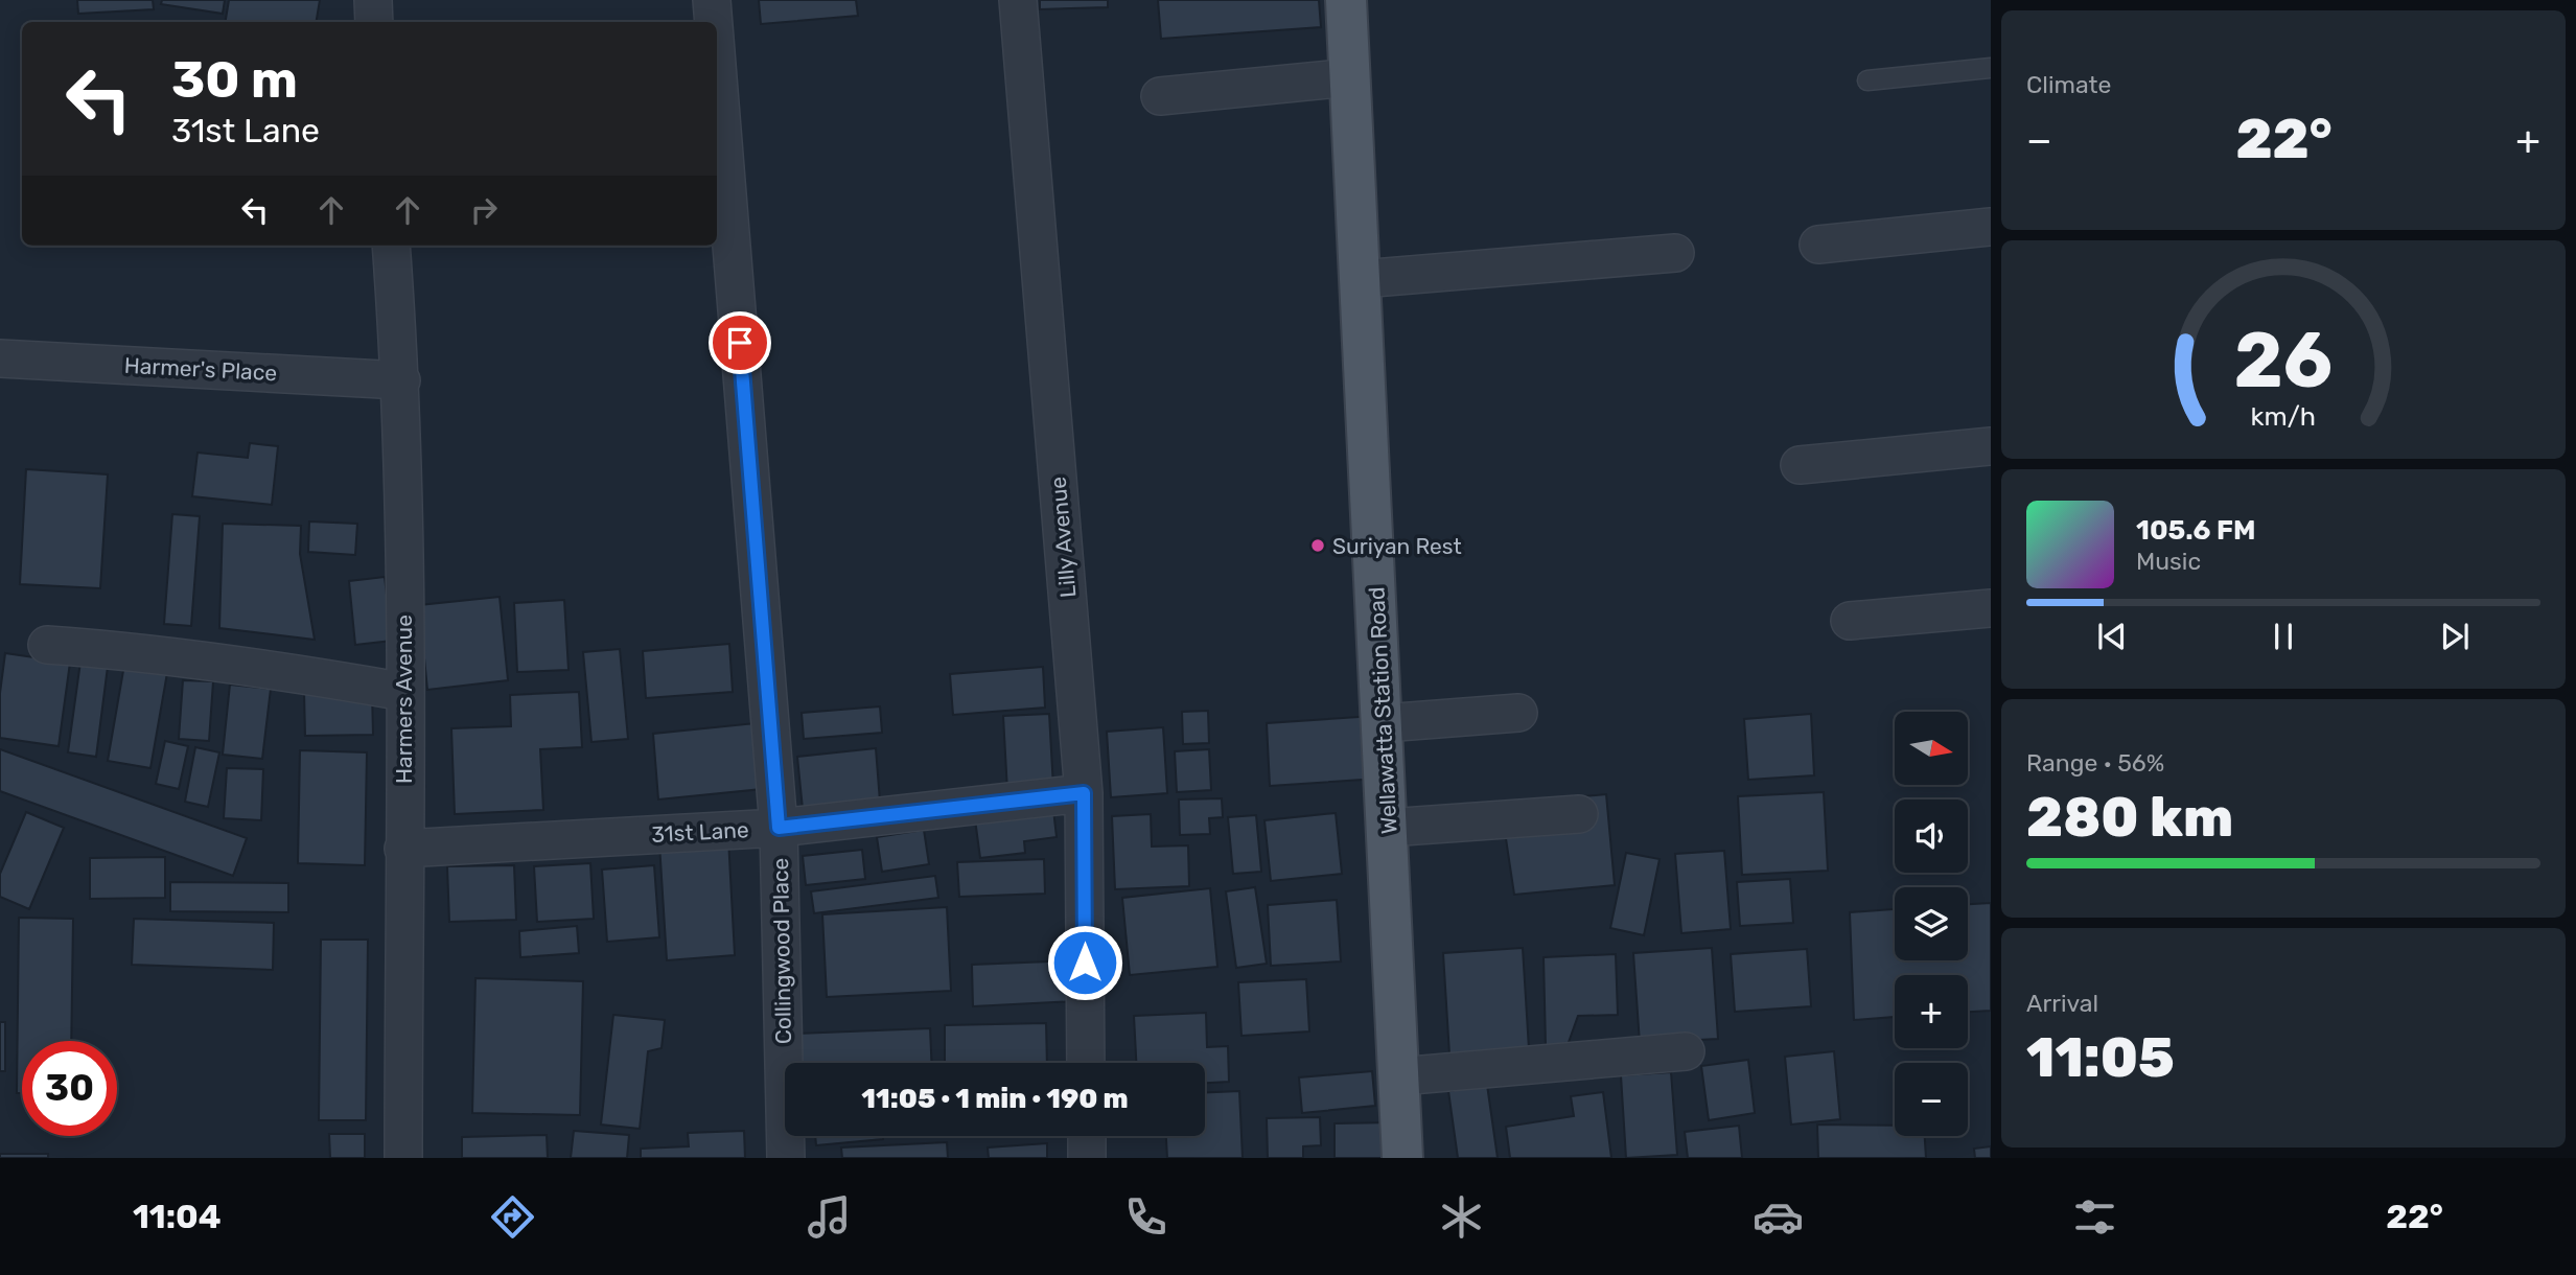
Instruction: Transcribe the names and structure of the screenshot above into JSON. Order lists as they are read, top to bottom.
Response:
{
  "streets": {
    "main road": ["Wellawatta Station Road"],
    "street": [
      "Harmer's Place",
      "Lilly Avenue",
      "Harmers Avenue",
      "31st Lane",
      "Collingwood Place"
    ]
  },
  "crossings": [
    ["Harmer's Place", "Harmers Avenue"],
    ["Lilly Avenue", "31st Lane"],
    ["Harmers Avenue", "31st Lane"],
    ["31st Lane", "Collingwood Place"]
  ],
  "places": ["Suriyan Rest"],
  "north": "right",
  "page": {
    "tile": [
      "Climate",
      ["Range · 56%", "280 km"],
      ["Arrival", "11:05"]
    ],
    "turn": ["30 m", "31st Lane"],
    "heat": ["−", "22°", "+"],
    "song": ["105.6 FM", "Music"],
    "map_buttons": ["+", "−"],
    "limit": "30",
    "trip": "11:05 · 1 min · 190 m",
    "tabs": ["11:04", "22°"],
    "gauge": ["26", "km/h"]
  }
}
